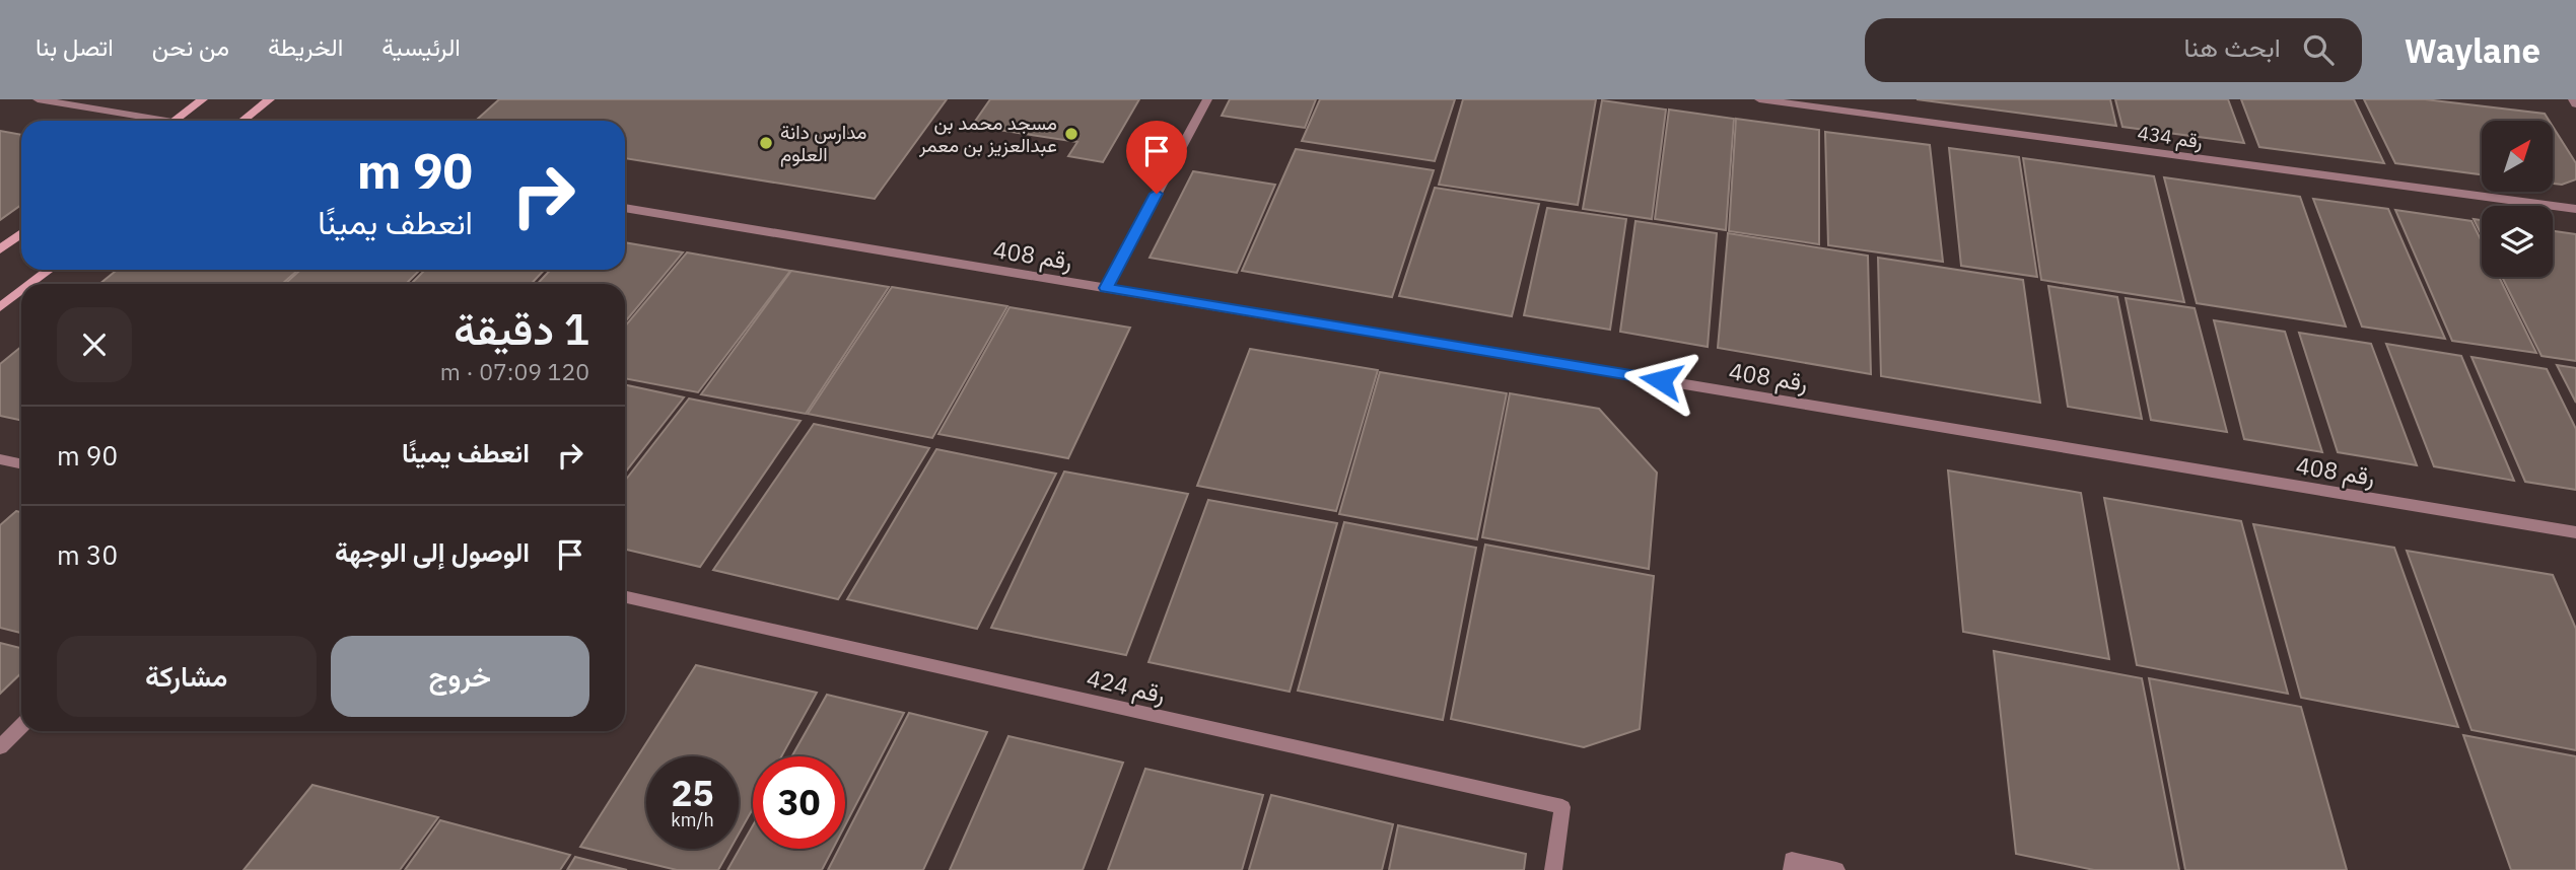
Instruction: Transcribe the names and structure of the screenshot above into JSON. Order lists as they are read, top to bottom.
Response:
{
  "streets": {
    "street": ["رقم 434", "رقم 408", "رقم 424"]
  },
  "places": ["مسجد محمد بن عبدالعزيز بن معمر", "مدارس دانة العلوم"],
  "north": "top right",
  "page": {
    "header": "Waylane",
    "search": "ابحث هنا",
    "nav": [
      "الرئيسية",
      "الخريطة",
      "من نحن",
      "اتصل بنا"
    ],
    "turn": ["90 m", "انعطف يمينًا"],
    "heading": ["1 دقيقة", "120 m · 07:09"],
    "list": [
      {
        "name": "انعطف يمينًا",
        "value": "90 m"
      },
      {
        "name": "الوصول إلى الوجهة",
        "value": "30 m"
      }
    ],
    "buttons": ["خروج", "مشاركة"],
    "speed": "25 km/h",
    "limit": "30"
  }
}
